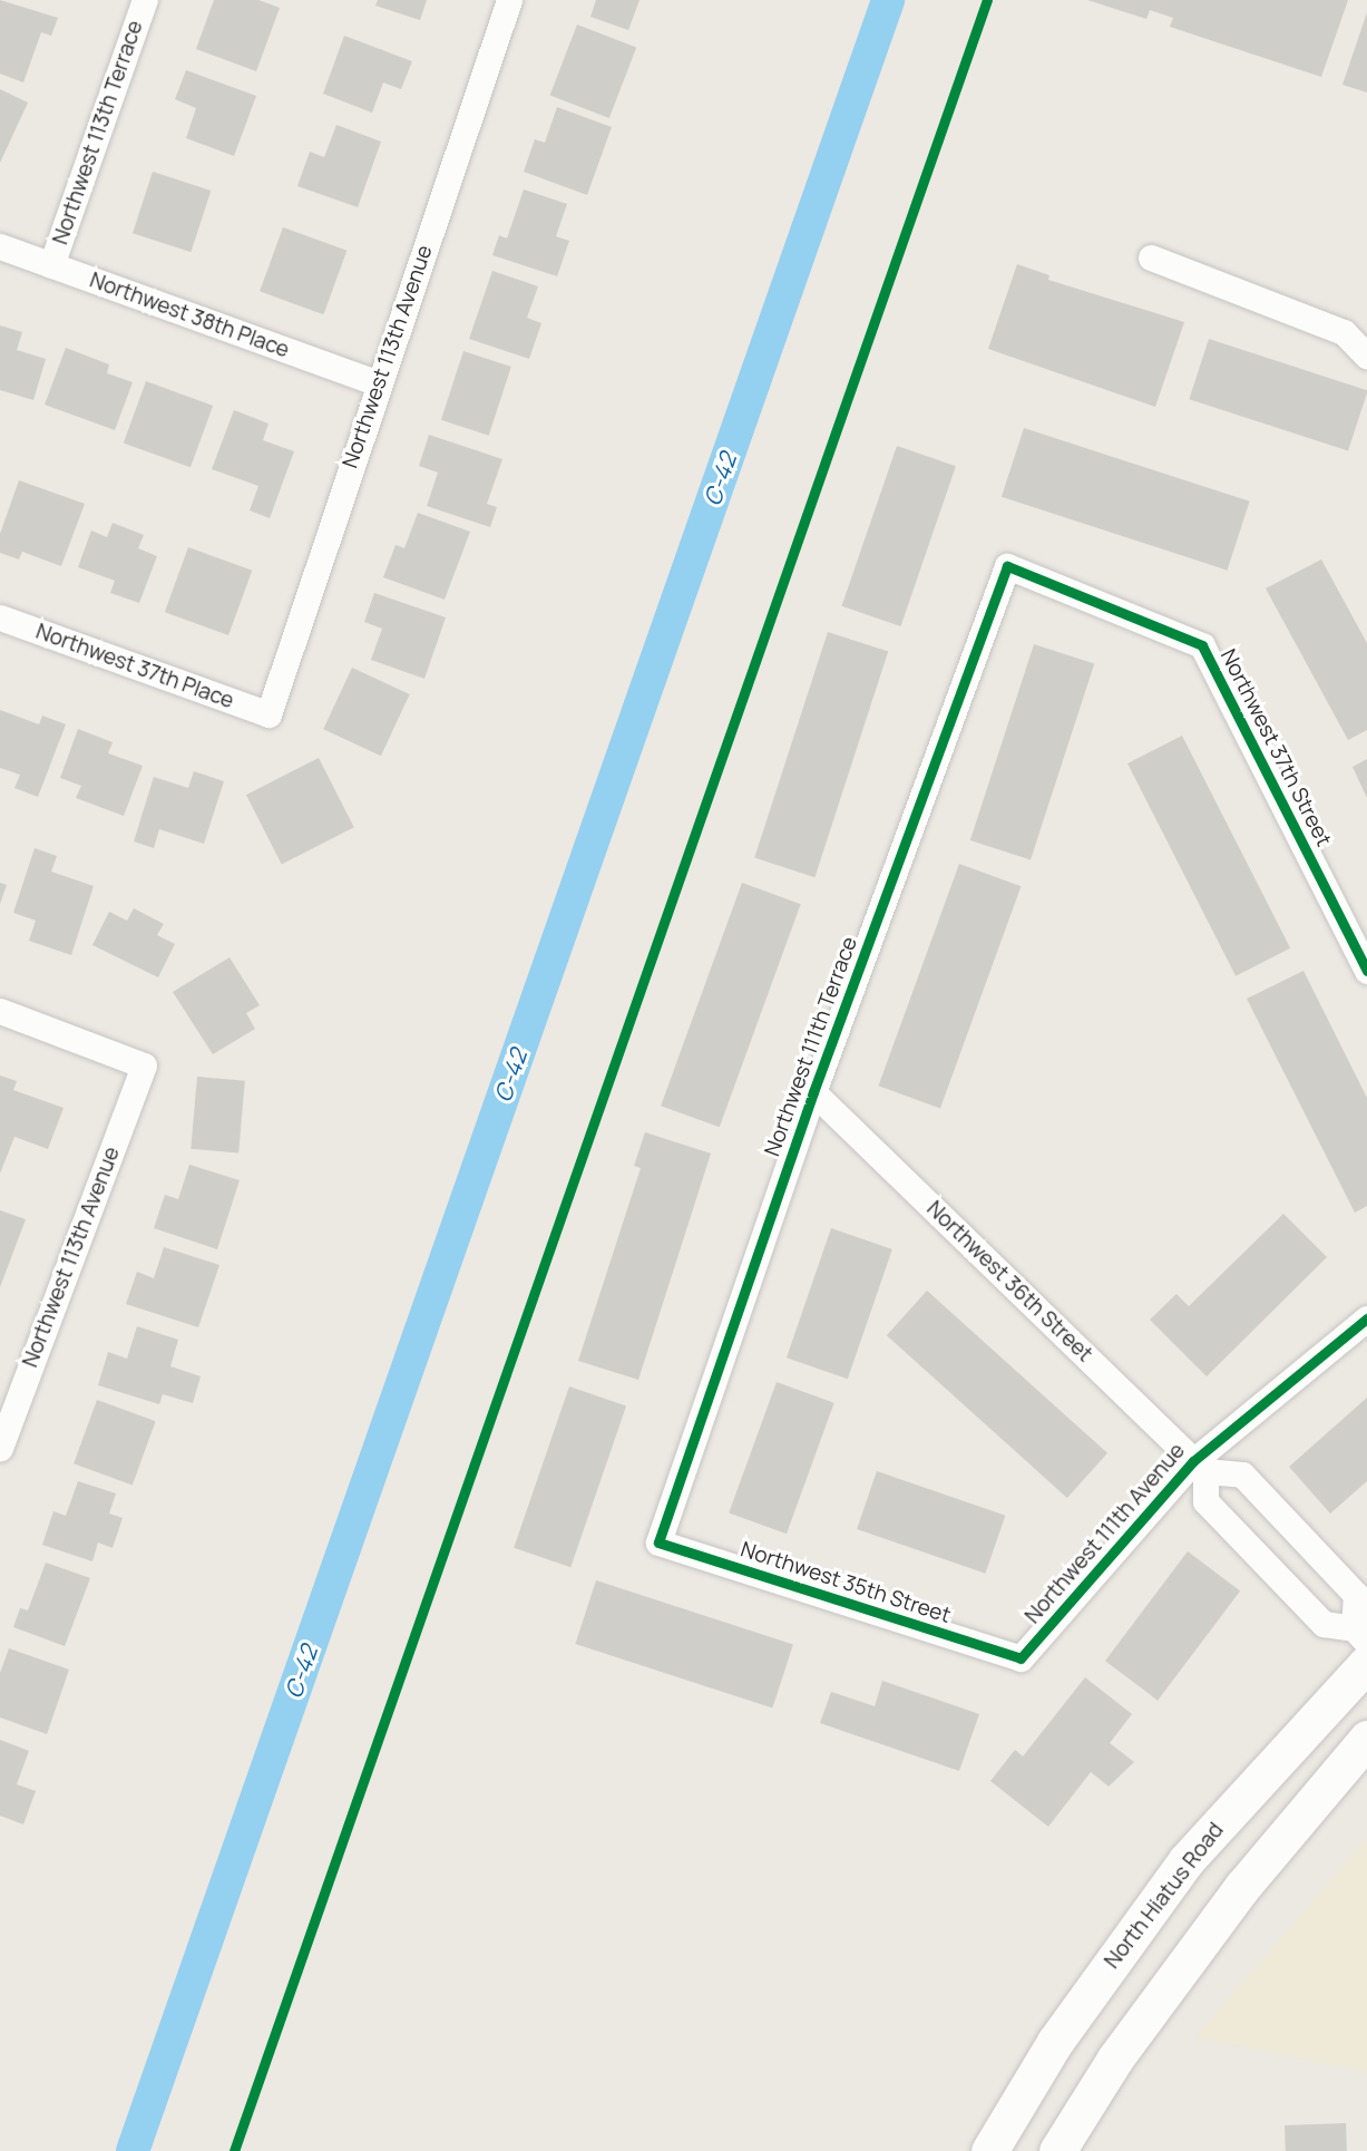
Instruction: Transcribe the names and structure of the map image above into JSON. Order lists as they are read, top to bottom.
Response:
{
  "streets": {
    "main road": ["North Hiatus Road"],
    "street": [
      "Northwest 113th Terrace",
      "Northwest 38th Place",
      "Northwest 113th Avenue",
      "Northwest 37th Place",
      "Northwest 37th Street",
      "Northwest 111th Terrace",
      "Northwest 36th Street",
      "Northwest 111th Avenue",
      "Northwest 35th Street"
    ]
  },
  "crossings": [
    ["Northwest 113th Terrace", "Northwest 38th Place"],
    ["Northwest 38th Place", "Northwest 113th Avenue"],
    ["Northwest 113th Avenue", "Northwest 37th Place"],
    ["Northwest 37th Street", "Northwest 111th Terrace"],
    ["Northwest 111th Terrace", "Northwest 36th Street"],
    ["Northwest 111th Terrace", "Northwest 35th Street"],
    ["Northwest 36th Street", "Northwest 111th Avenue"],
    ["Northwest 111th Avenue", "Northwest 35th Street"]
  ],
  "water": ["C-42"]
}
